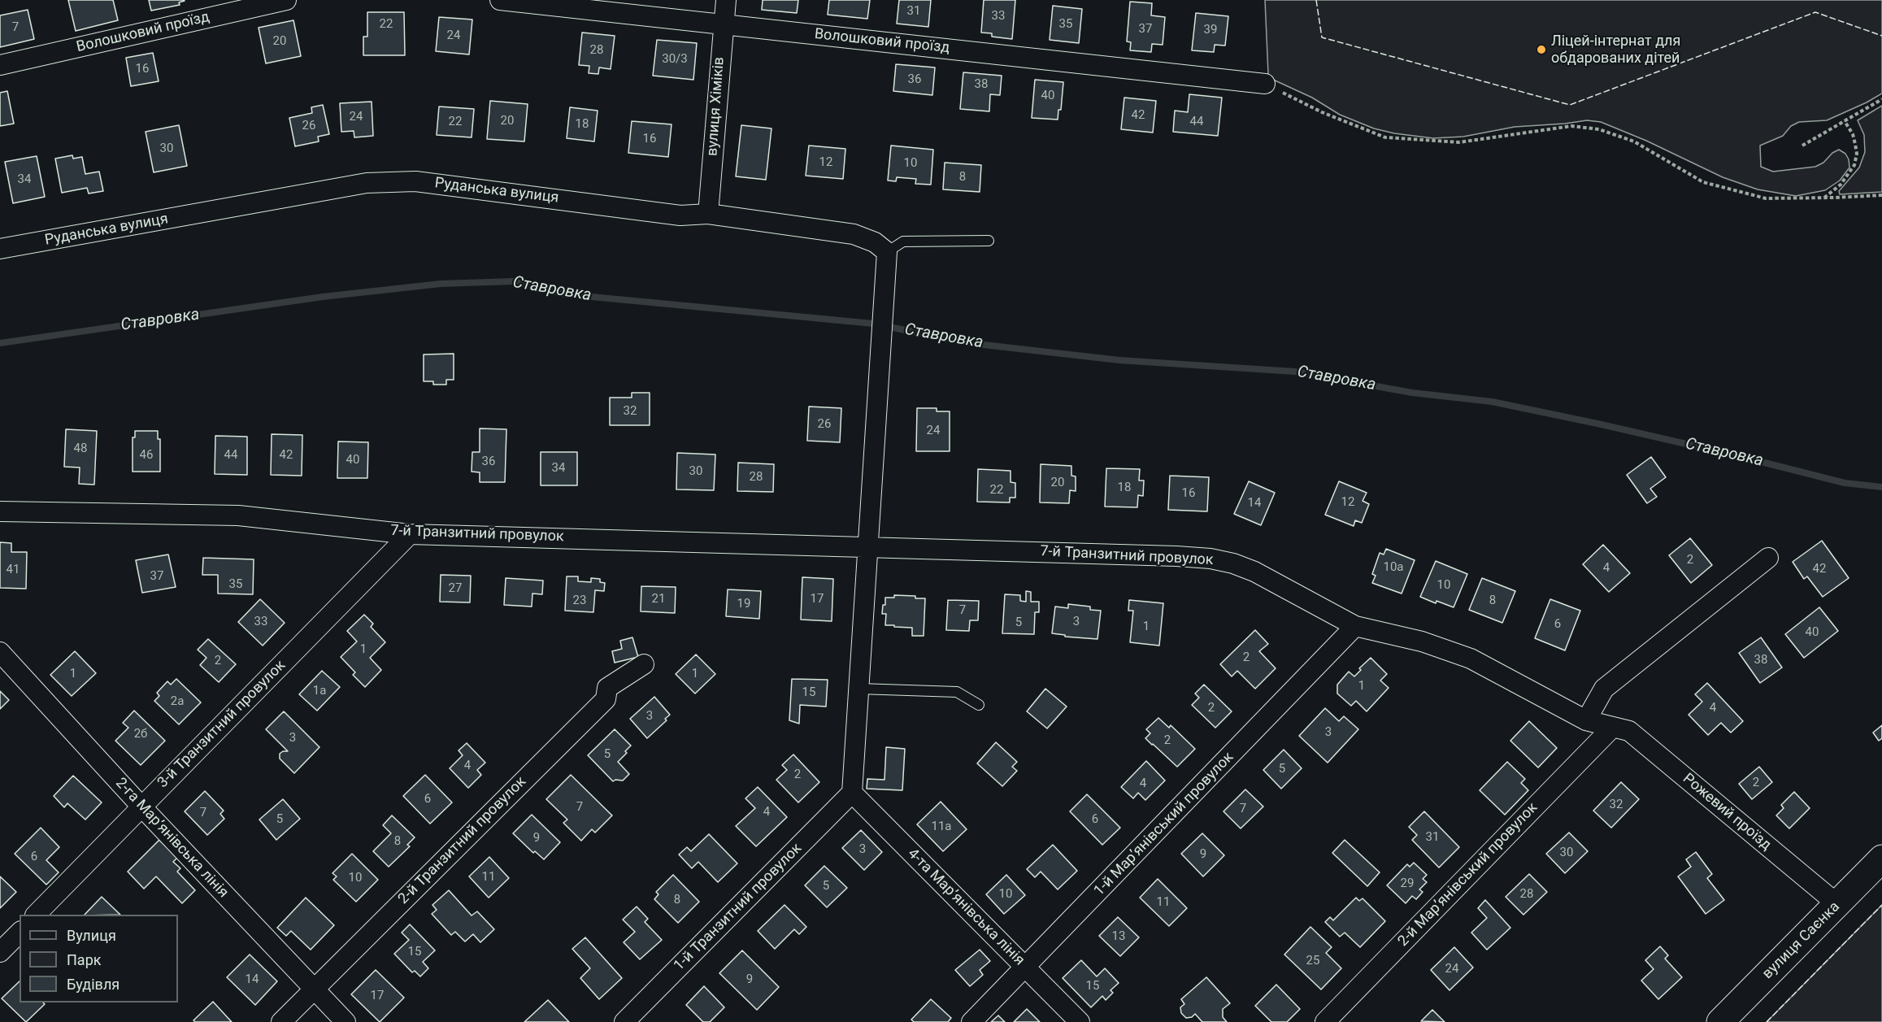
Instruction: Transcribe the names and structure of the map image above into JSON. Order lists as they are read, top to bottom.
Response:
{
  "streets": {
    "street": [
      "Волошковий проїзд",
      "вулиця Хіміків",
      "Руданська вулиця",
      "7-й Транзитний провулок",
      "3-й Транзитний провулок",
      "Рожевий проїзд",
      "1-й Марʼянівський провулок",
      "2-га Марʼянівська лінія",
      "2-й Транзитний провулок",
      "2-й Марʼянівський провулок",
      "1-й Транзитний провулок",
      "4-та Марʼянівська лінія",
      "вулиця Саєнка"
    ]
  },
  "crossings": [
    ["Волошковий проїзд", "вулиця Хіміків"],
    ["вулиця Хіміків", "Руданська вулиця"],
    ["7-й Транзитний провулок", "3-й Транзитний провулок"],
    ["7-й Транзитний провулок", "Рожевий проїзд"],
    ["7-й Транзитний провулок", "1-й Марʼянівський провулок"],
    ["7-й Транзитний провулок", "2-й Марʼянівський провулок"],
    ["3-й Транзитний провулок", "2-га Марʼянівська лінія"],
    ["Рожевий проїзд", "2-й Марʼянівський провулок"],
    ["Рожевий проїзд", "вулиця Саєнка"],
    ["1-й Марʼянівський провулок", "4-та Марʼянівська лінія"],
    ["2-га Марʼянівська лінія", "2-й Транзитний провулок"],
    ["1-й Транзитний провулок", "4-та Марʼянівська лінія"]
  ],
  "water": ["Ставровка"],
  "places": ["Ліцей-інтернат для обдарованих дітей"],
  "house_numbers": [
    "31",
    "33",
    "22",
    "35",
    "7",
    "37",
    "39",
    "24",
    "20",
    "28",
    "30/3",
    "16",
    "36",
    "38",
    "40",
    "42",
    "24",
    "20",
    "22",
    "44",
    "18",
    "26",
    "16",
    "30",
    "12",
    "10",
    "8",
    "34",
    "32",
    "26",
    "24",
    "48",
    "46",
    "44",
    "42",
    "40",
    "36",
    "34",
    "30",
    "28",
    "20",
    "18",
    "22",
    "16",
    "12",
    "14",
    "2",
    "10а",
    "4",
    "42",
    "41",
    "37",
    "35",
    "10",
    "27",
    "21",
    "17",
    "23",
    "8",
    "19",
    "7",
    "33",
    "3",
    "5",
    "6",
    "1",
    "40",
    "1",
    "2",
    "38",
    "2",
    "1",
    "1",
    "1",
    "1а",
    "15",
    "2а",
    "2",
    "4",
    "3",
    "3",
    "2б",
    "3",
    "2",
    "5",
    "4",
    "5",
    "2",
    "2",
    "4",
    "6",
    "32",
    "7",
    "7",
    "4",
    "7",
    "5",
    "6",
    "11а",
    "31",
    "9",
    "8",
    "3",
    "30",
    "9",
    "6",
    "11",
    "10",
    "29",
    "5",
    "10",
    "28",
    "8",
    "11",
    "13",
    "15",
    "25",
    "24",
    "14",
    "9",
    "15",
    "17"
  ],
  "legend": ["Вулиця", "Парк", "Будівля"]
}
